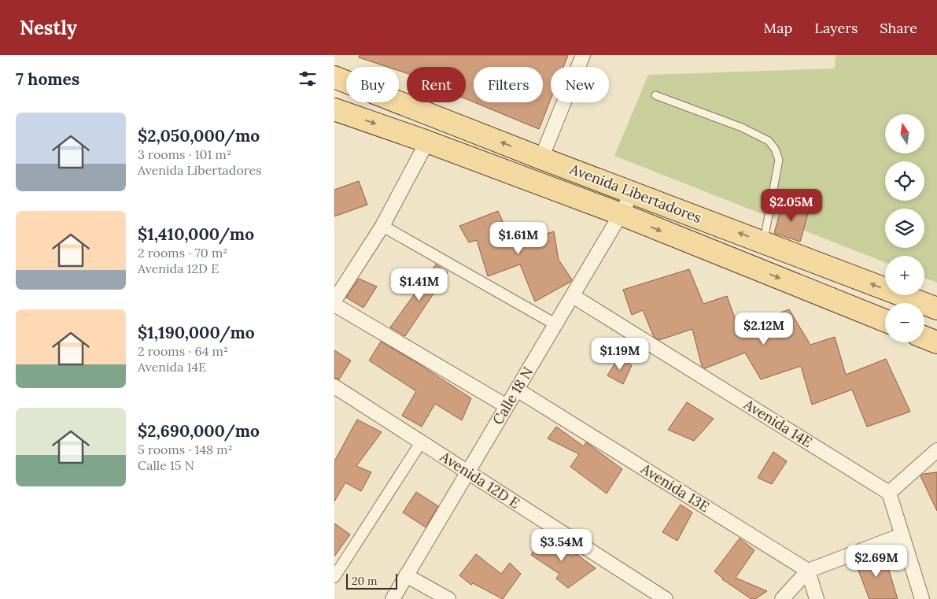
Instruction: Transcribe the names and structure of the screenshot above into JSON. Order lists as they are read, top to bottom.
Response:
{
  "streets": {
    "main road": ["Avenida Libertadores"],
    "street": [
      "Calle 18 N",
      "Avenida 14E",
      "Avenida 12D E",
      "Avenida 13E"
    ]
  },
  "crossings": [
    ["Avenida Libertadores", "Calle 18 N"],
    ["Calle 18 N", "Avenida 14E"],
    ["Calle 18 N", "Avenida 12D E"],
    ["Calle 18 N", "Avenida 13E"]
  ],
  "scale_bar": "20 m",
  "north": "top",
  "page": {
    "header": "Nestly",
    "nav": ["Map", "Layers", "Share"],
    "heading": "7 homes",
    "chip": [
      "Buy",
      "Rent",
      "Filters",
      "New"
    ],
    "list": [
      {
        "name": "$2,050,000/mo",
        "note": "3 rooms · 101 m² · Avenida Libertadores"
      },
      {
        "name": "$1,410,000/mo",
        "note": "2 rooms · 70 m² · Avenida 12D E"
      },
      {
        "name": "$1,190,000/mo",
        "note": "2 rooms · 64 m² · Avenida 14E"
      },
      {
        "name": "$2,690,000/mo",
        "note": "5 rooms · 148 m² · Calle 15 N"
      }
    ],
    "map_buttons": ["+", "−"],
    "price": [
      "$2.05M",
      "$1.61M",
      "$1.41M",
      "$2.12M",
      "$1.19M",
      "$3.54M",
      "$2.69M"
    ],
    "scale": "20 m"
  }
}
